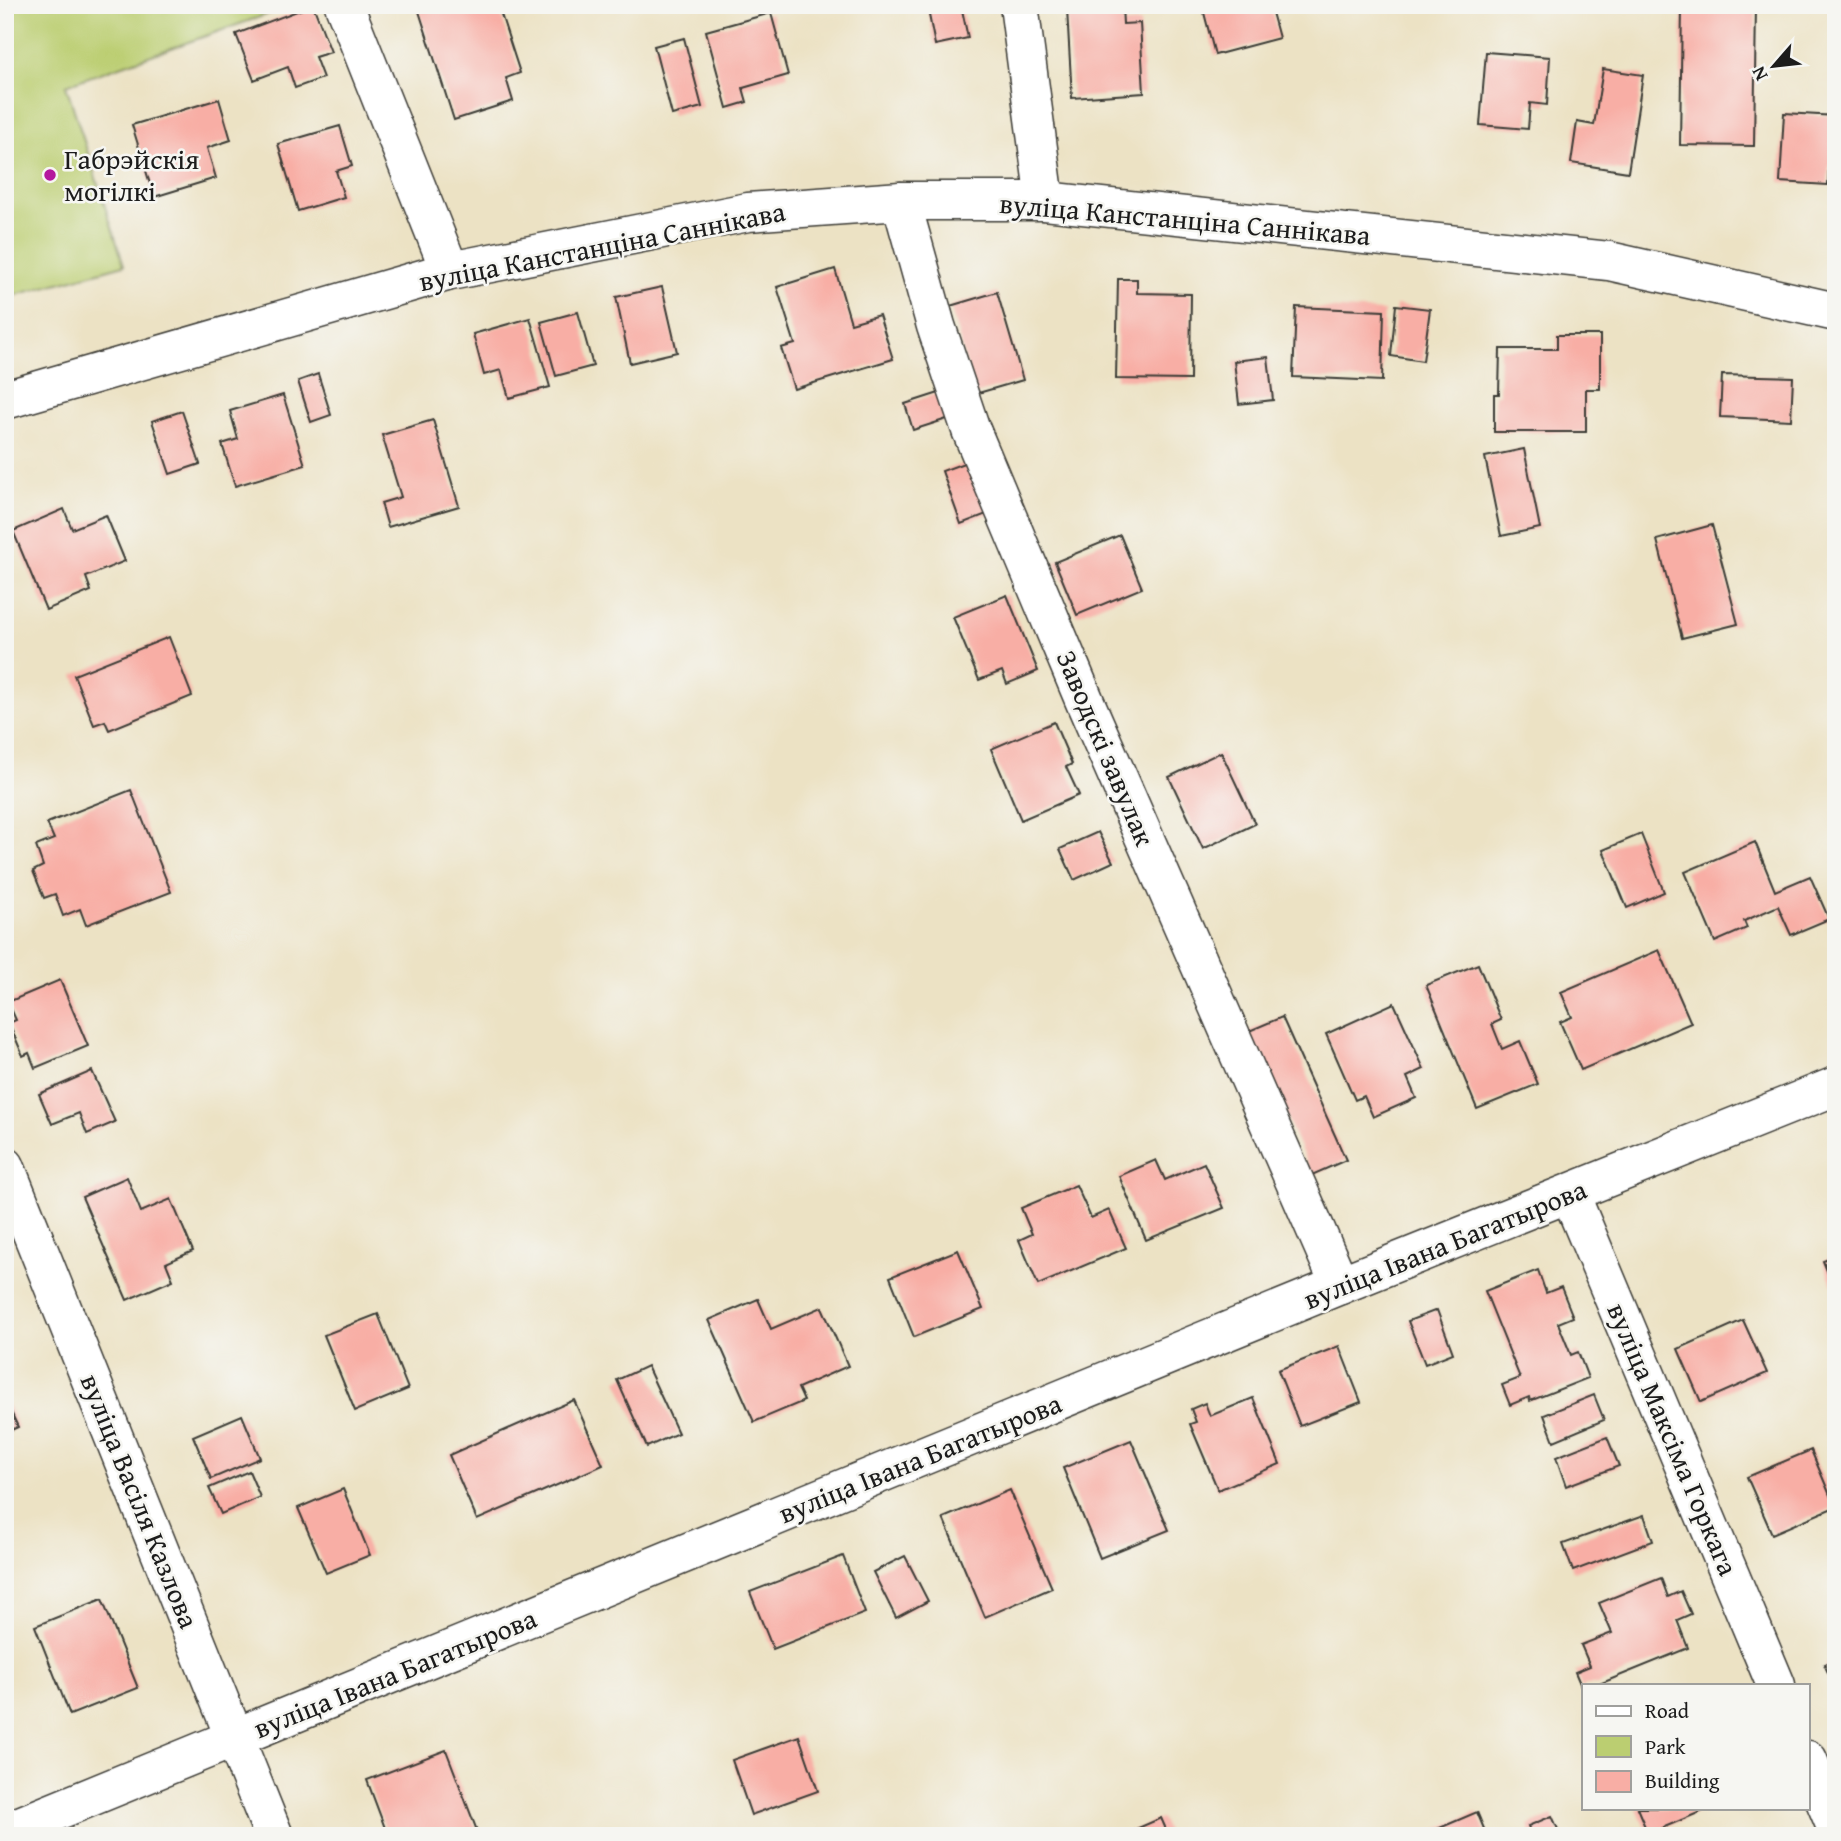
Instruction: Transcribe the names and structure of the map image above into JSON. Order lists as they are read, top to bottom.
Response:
{
  "streets": {
    "street": [
      "вуліца Канстанціна Саннікава",
      "Заводскі завулак",
      "вуліца Івана Багатырова",
      "вуліца Максіма Горкага",
      "вуліца Васіля Казлова"
    ]
  },
  "crossings": [
    ["вуліца Канстанціна Саннікава", "Заводскі завулак"],
    ["Заводскі завулак", "вуліца Івана Багатырова"],
    ["вуліца Івана Багатырова", "вуліца Максіма Горкага"],
    ["вуліца Івана Багатырова", "вуліца Васіля Казлова"]
  ],
  "places": ["Габрэйскія могілкі"],
  "legend": ["Road", "Park", "Building"],
  "north": "bottom left"
}
